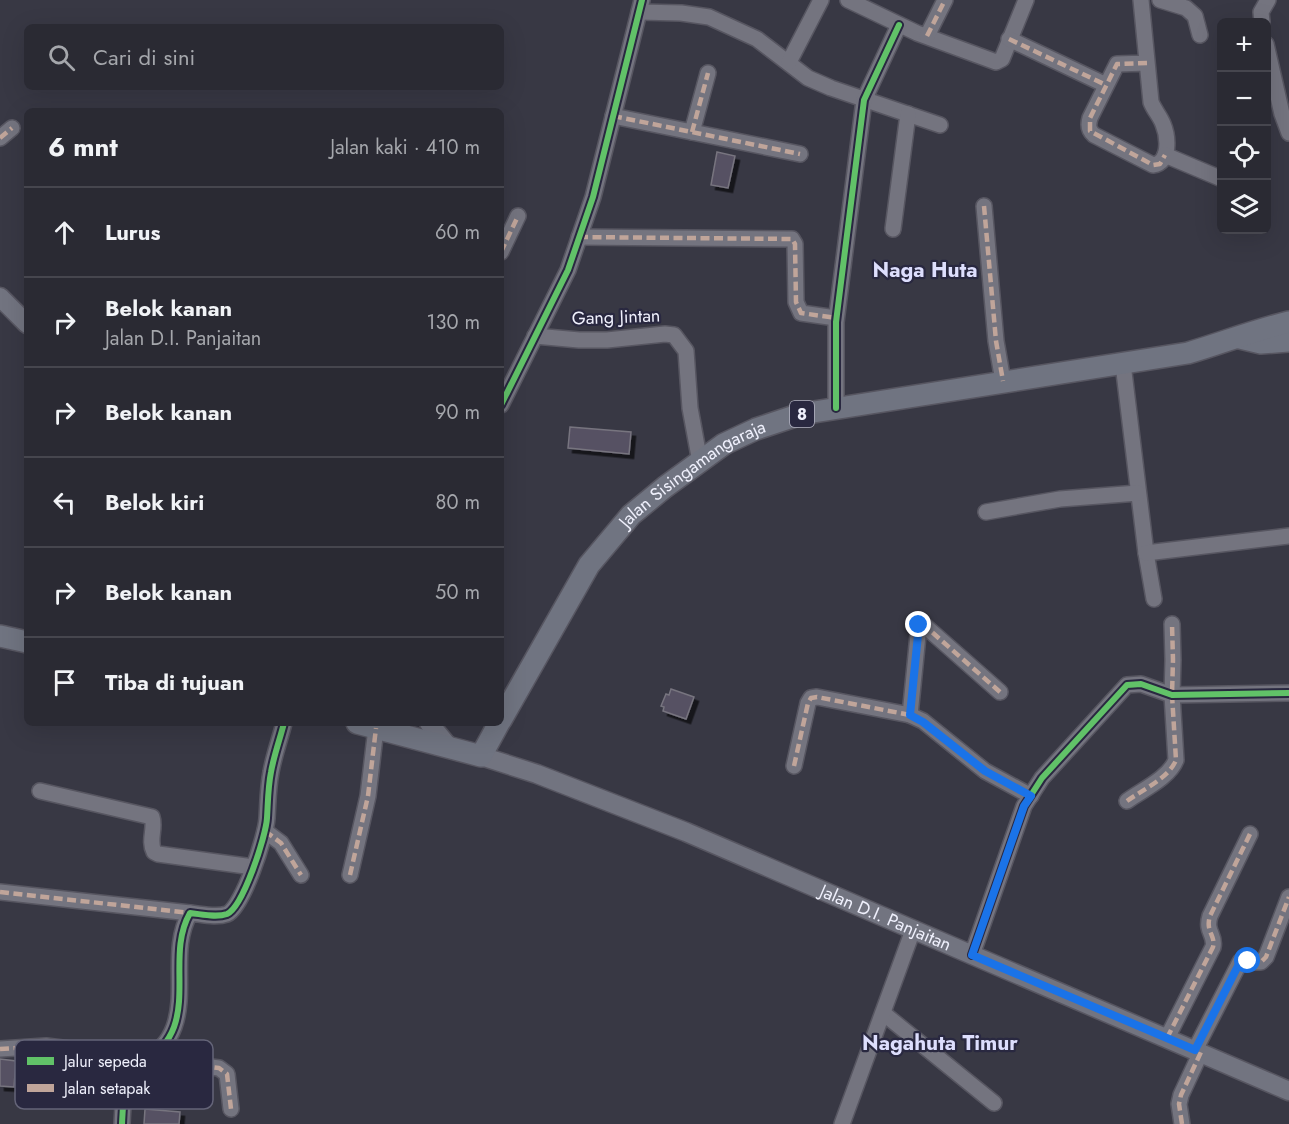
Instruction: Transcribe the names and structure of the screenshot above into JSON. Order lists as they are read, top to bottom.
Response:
{
  "streets": {
    "highway": ["8", "Jalan Sisingamangaraja"],
    "main road": ["Jalan D.I. Panjaitan"],
    "street": ["Gang Jintan"]
  },
  "crossings": [
    ["Gang Jintan", "Jalan Sisingamangaraja"],
    ["Jalan Sisingamangaraja", "Jalan D.I. Panjaitan"]
  ],
  "districts": ["Naga Huta", "Nagahuta Timur"],
  "legend": ["Jalur sepeda", "Jalan setapak"],
  "page": {
    "map_buttons": ["+", "−"],
    "search": "Cari di sini",
    "heading": ["6 mnt", "Jalan kaki · 410 m"],
    "list": [
      ["Lurus", "60 m"],
      ["Belok kanan", "Jalan D.I. Panjaitan", "130 m"],
      ["Belok kanan", "90 m"],
      ["Belok kiri", "80 m"],
      ["Belok kanan", "50 m"],
      "Tiba di tujuan"
    ]
  }
}
